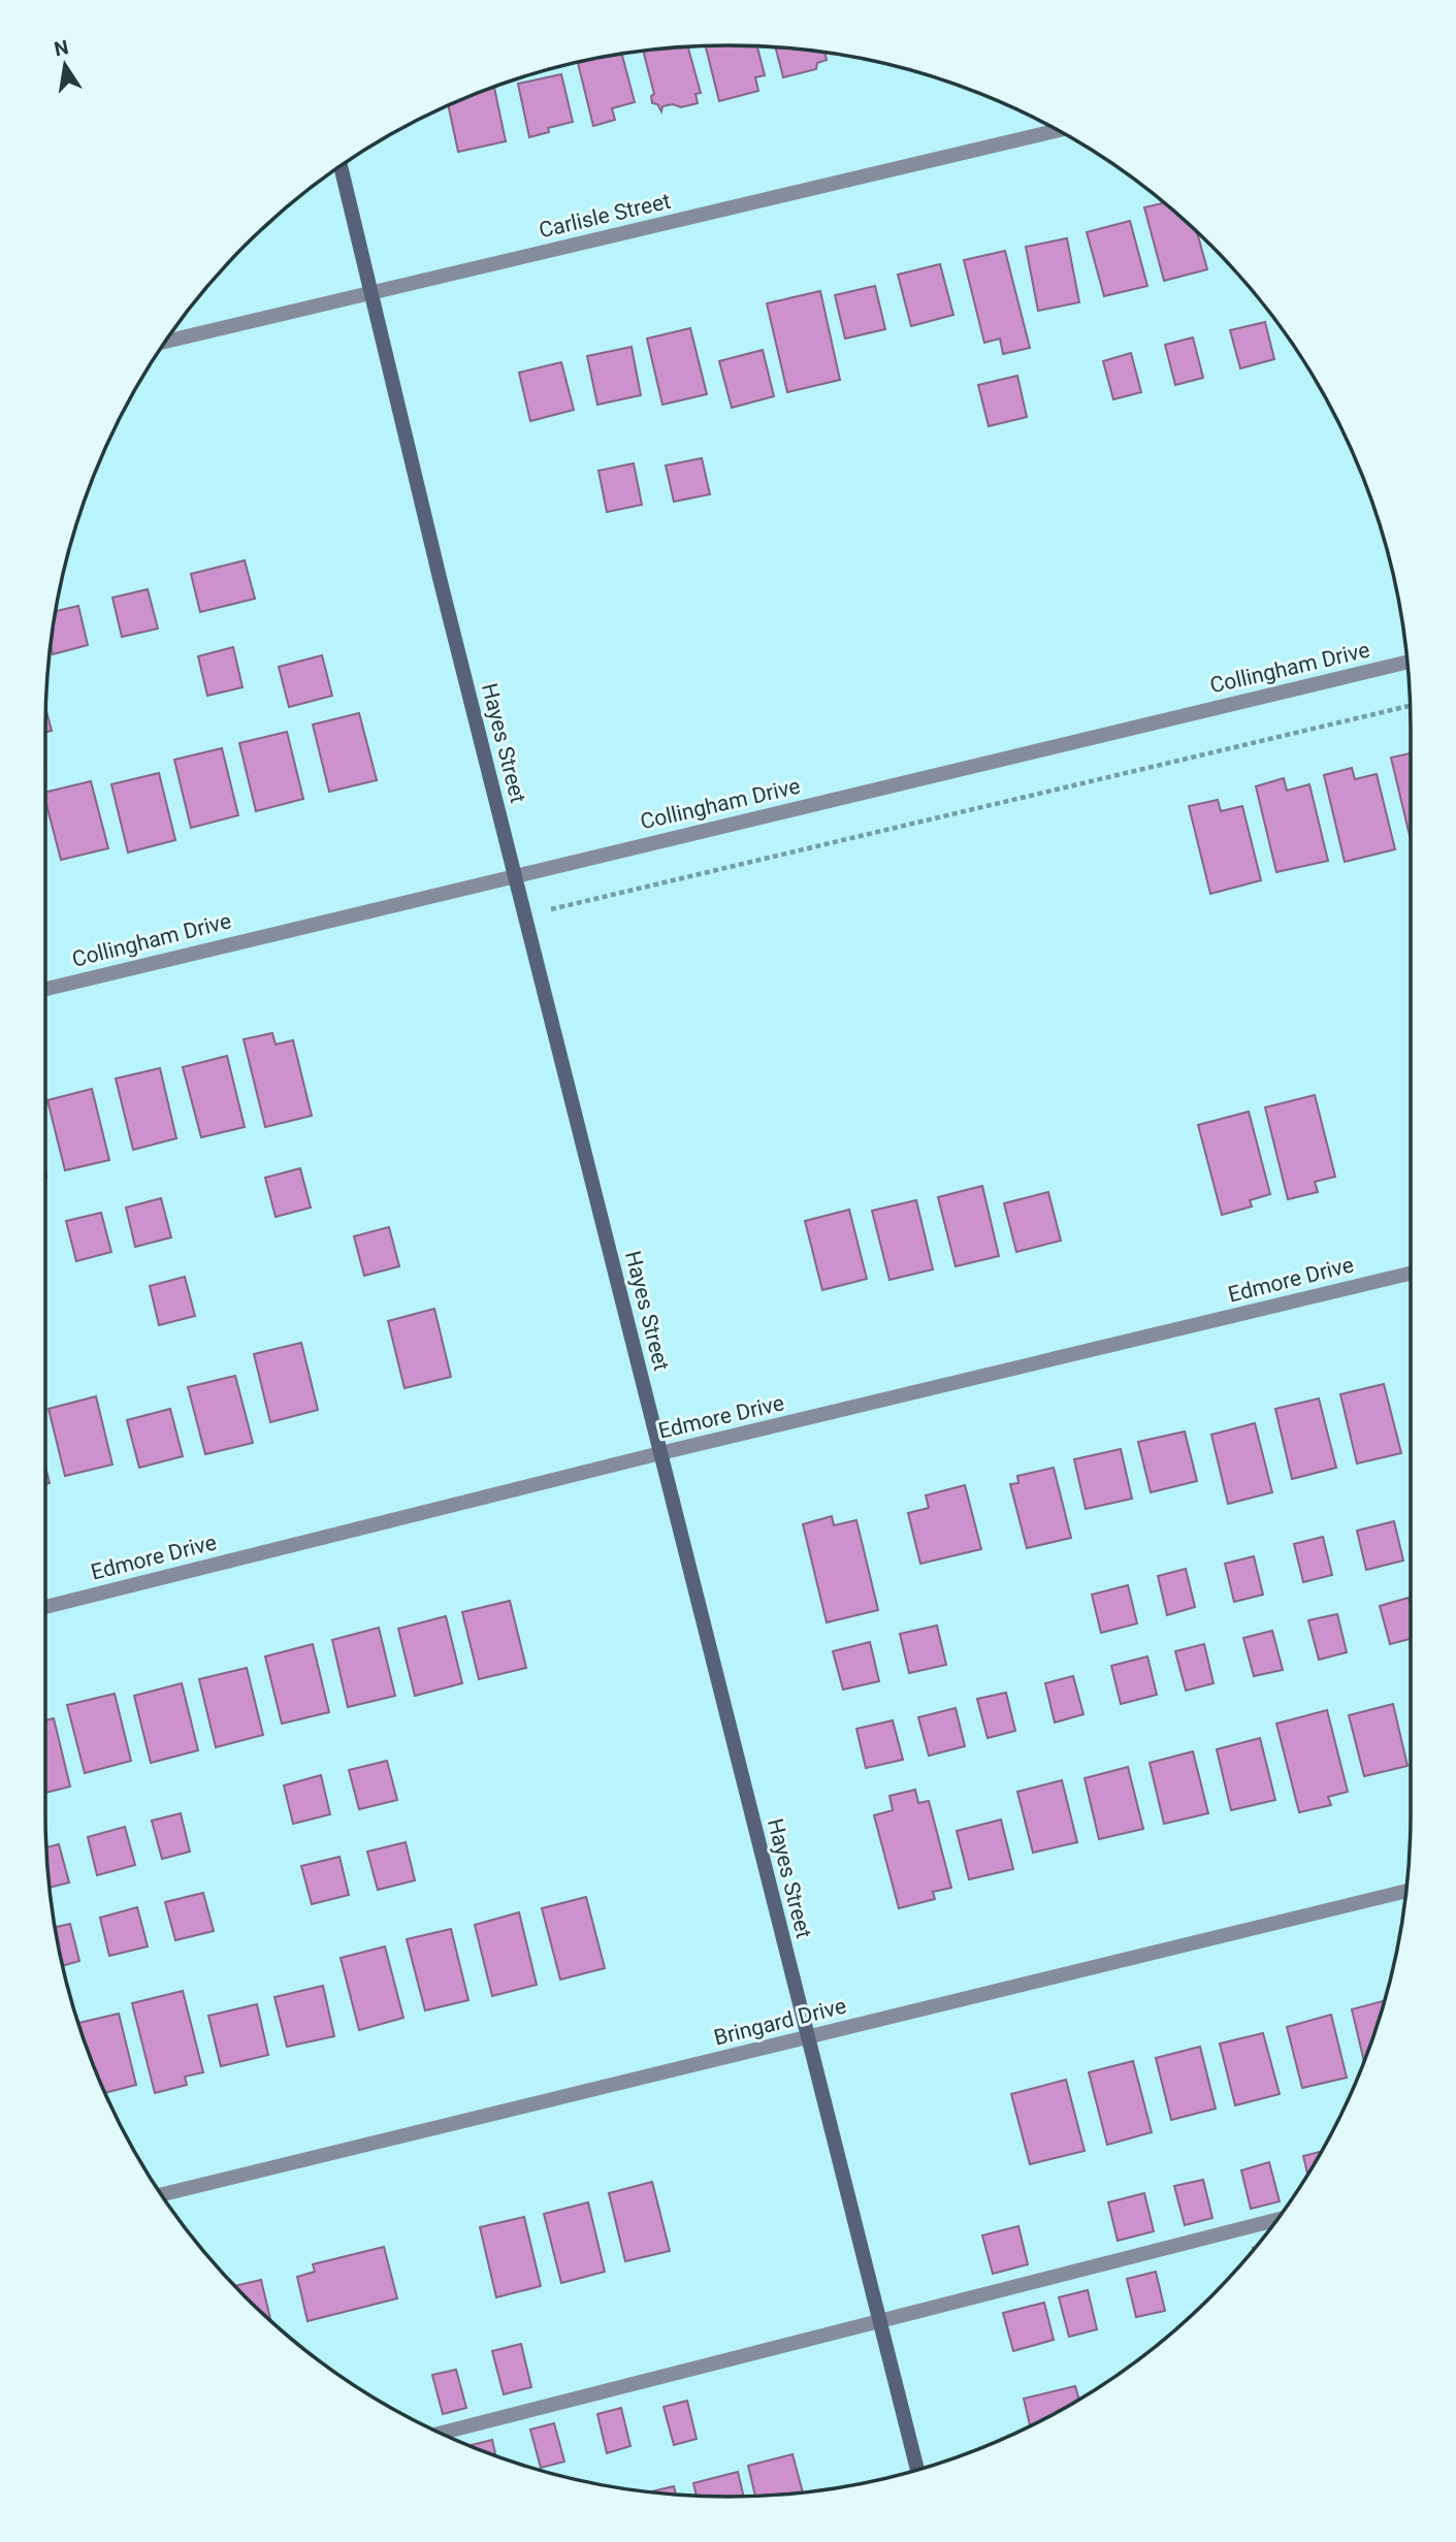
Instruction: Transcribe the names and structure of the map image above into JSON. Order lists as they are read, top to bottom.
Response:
{
  "streets": {
    "street": [
      "Carlisle Street",
      "Collingham Drive",
      "Hayes Street",
      "Edmore Drive",
      "Bringard Drive"
    ]
  },
  "crossings": [
    ["Carlisle Street", "Hayes Street"],
    ["Collingham Drive", "Hayes Street"],
    ["Hayes Street", "Edmore Drive"],
    ["Hayes Street", "Bringard Drive"]
  ],
  "north": "top"
}
